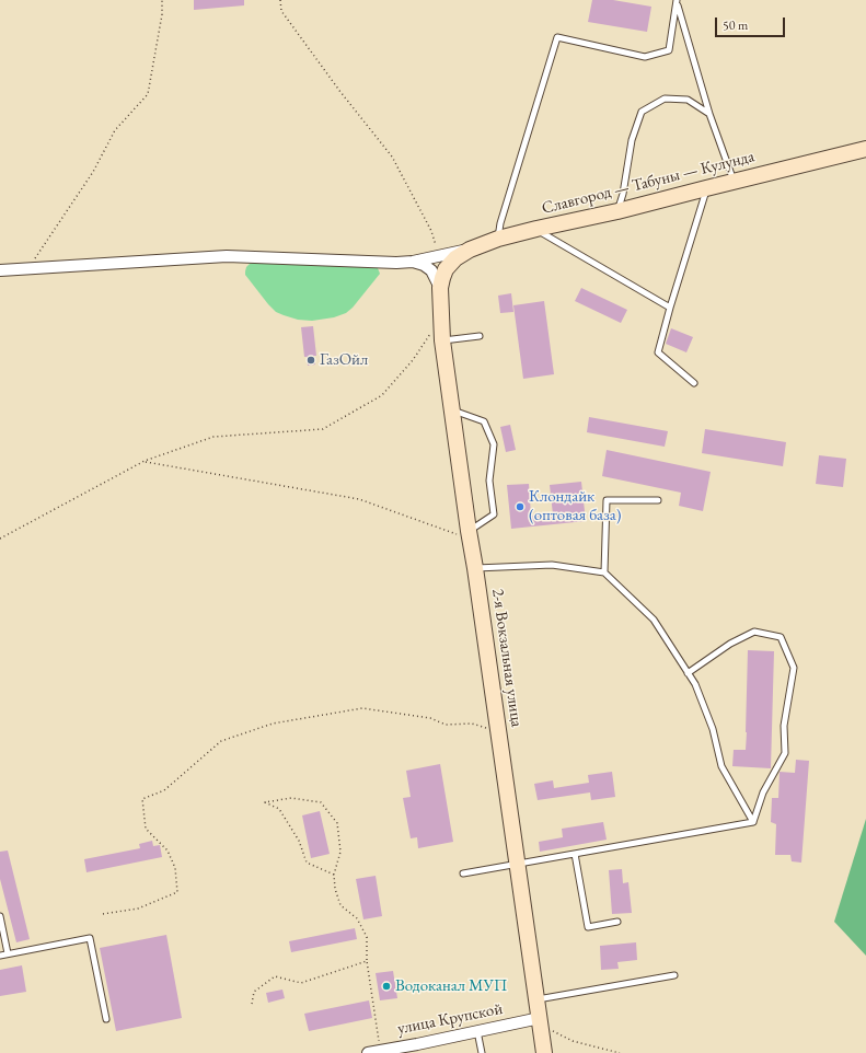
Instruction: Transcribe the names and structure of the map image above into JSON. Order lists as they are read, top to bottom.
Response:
{
  "streets": {
    "main road": ["Славгород — Табуны — Кулунда", "2-я Вокзальная улица"],
    "street": ["улица Крупской"]
  },
  "crossings": [
    ["Славгород — Табуны — Кулунда", "2-я Вокзальная улица"],
    ["2-я Вокзальная улица", "улица Крупской"]
  ],
  "places": ["ГазОйл", "Клондайк (оптовая база)", "Водоканал МУП"],
  "scale_bar": "50 m"
}
